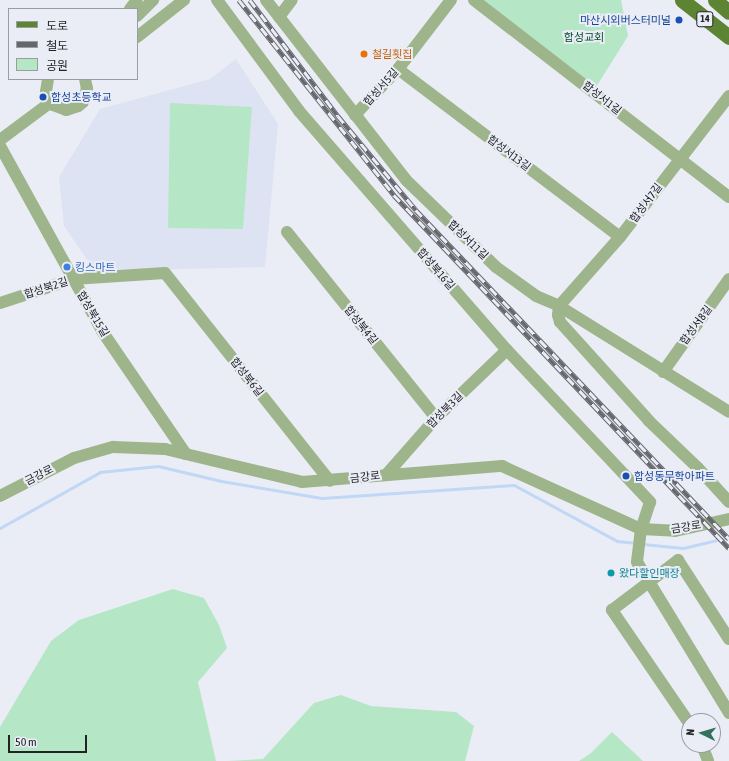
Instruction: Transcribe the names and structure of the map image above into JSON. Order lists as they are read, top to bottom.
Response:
{
  "streets": {
    "main road": ["14"],
    "street": [
      "합성서5길",
      "합성서1길",
      "합성서13길",
      "합성서7길",
      "합성서11길",
      "합성북16길",
      "합성북2길",
      "합성북15길",
      "합성북4길",
      "합성서8길",
      "합성북6길",
      "합성북3길",
      "금강로"
    ]
  },
  "crossings": [
    ["합성서5길", "합성서13길"],
    ["합성서5길", "합성서11길"],
    ["합성서1길", "합성서7길"],
    ["합성서13길", "합성서7길"],
    ["합성서7길", "합성서11길"],
    ["합성서11길", "합성서8길"],
    ["합성북16길", "합성북3길"],
    ["합성북16길", "금강로"],
    ["합성북2길", "합성북15길"],
    ["합성북2길", "합성북6길"],
    ["합성북15길", "금강로"],
    ["합성북4길", "합성북3길"],
    ["합성북6길", "금강로"],
    ["합성북3길", "금강로"]
  ],
  "parks": ["합성교회"],
  "places": [
    "마산시외버스터미널",
    "철길횟집",
    "합성초등학교",
    "킹스마트",
    "합성동무학아파트",
    "왔다할인매장"
  ],
  "legend": ["도로", "철도", "공원"],
  "scale_bar": "50 m",
  "north": "left"
}
